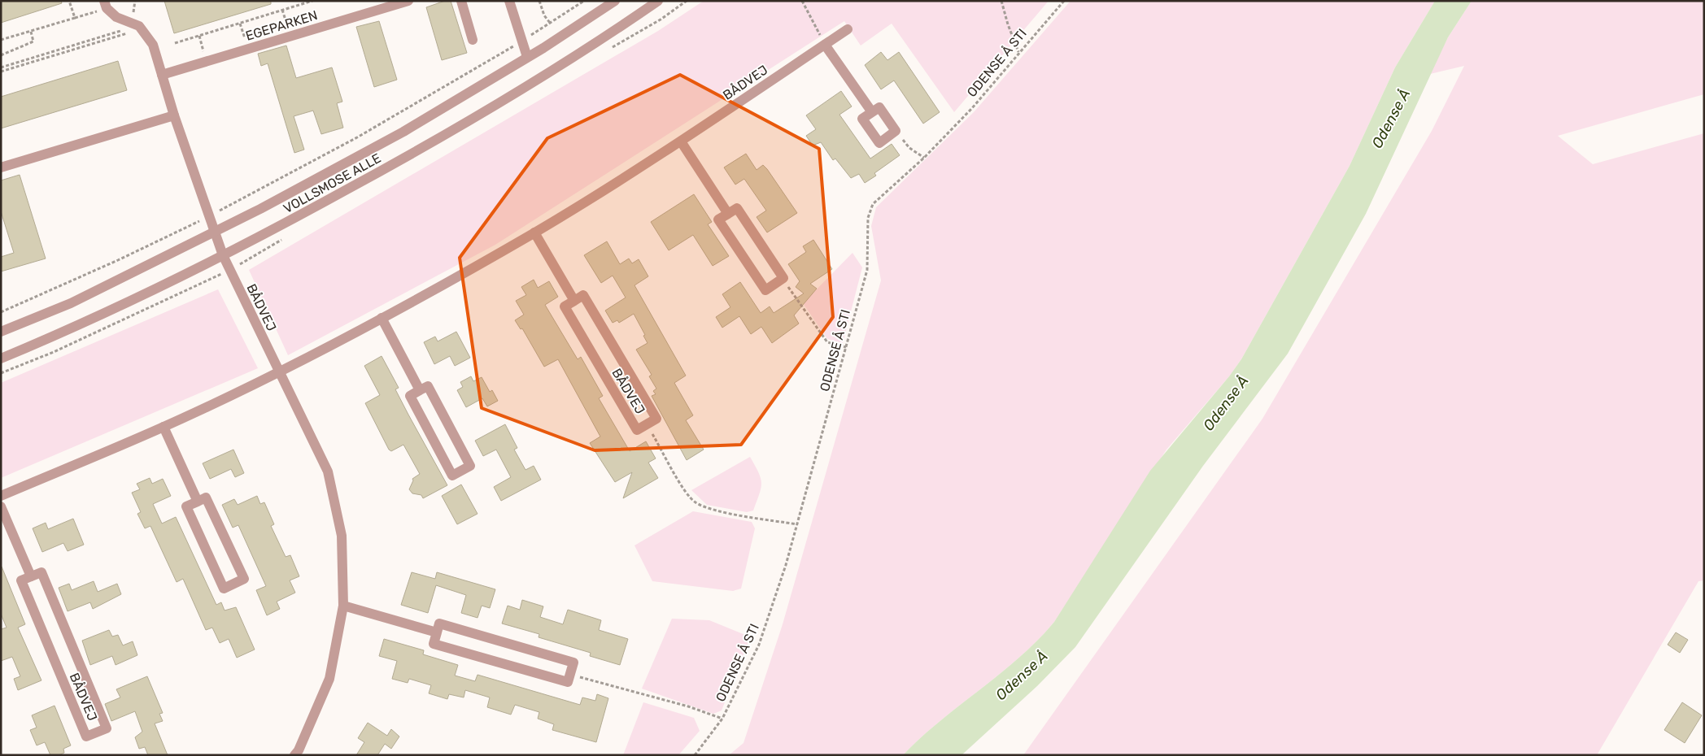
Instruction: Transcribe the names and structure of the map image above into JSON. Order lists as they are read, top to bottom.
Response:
{
  "streets": {
    "street": ["EGEPARKEN", "BÅDVEJ", "VOLLSMOSE ALLE"],
    "path": ["ODENSE Å STI"]
  },
  "crossings": [
    ["BÅDVEJ", "VOLLSMOSE ALLE"]
  ],
  "water": ["Odense Å"]
}
